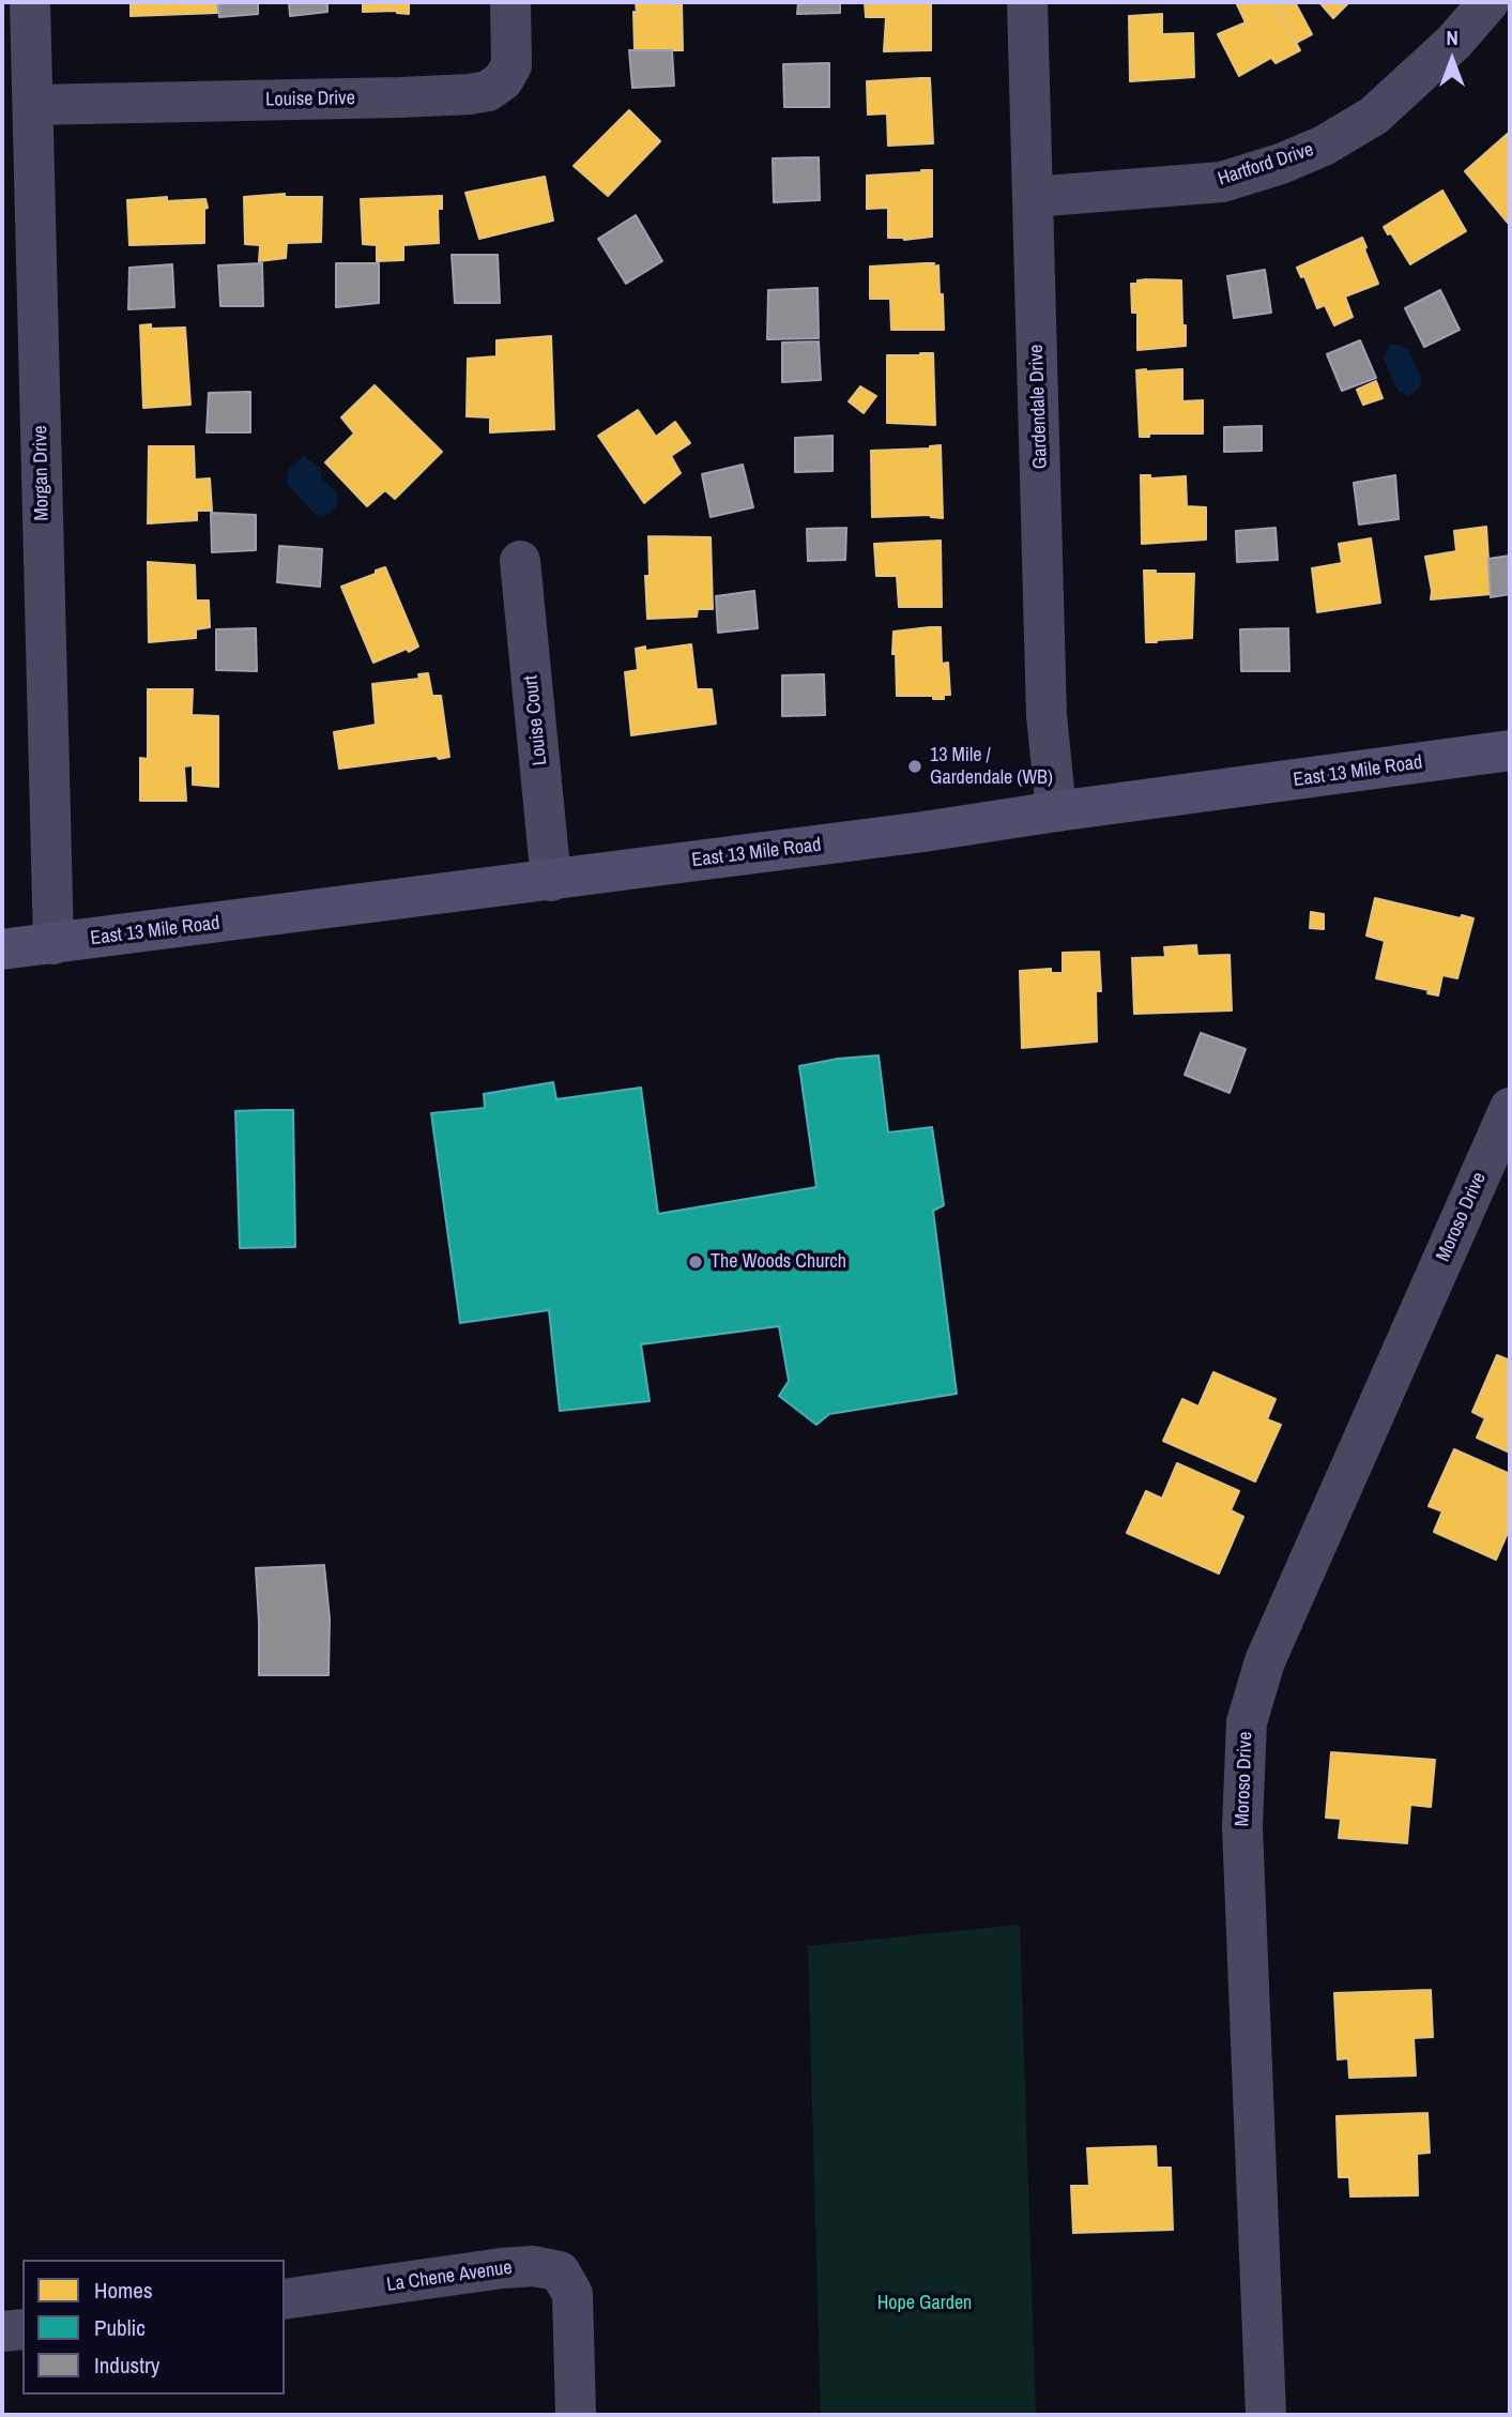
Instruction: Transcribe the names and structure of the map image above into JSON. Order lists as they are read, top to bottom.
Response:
{
  "streets": {
    "main road": ["East 13 Mile Road"],
    "street": [
      "Louise Drive",
      "Hartford Drive",
      "Gardendale Drive",
      "Morgan Drive",
      "Louise Court",
      "Moroso Drive",
      "La Chene Avenue"
    ]
  },
  "crossings": [
    ["Louise Drive", "Morgan Drive"],
    ["Hartford Drive", "Gardendale Drive"],
    ["Gardendale Drive", "East 13 Mile Road"],
    ["Morgan Drive", "East 13 Mile Road"],
    ["Louise Court", "East 13 Mile Road"]
  ],
  "parks": ["Hope Garden"],
  "places": ["13 Mile / Gardendale (WB)", "The Woods Church"],
  "legend": ["Homes", "Public", "Industry"],
  "north": "top"
}
